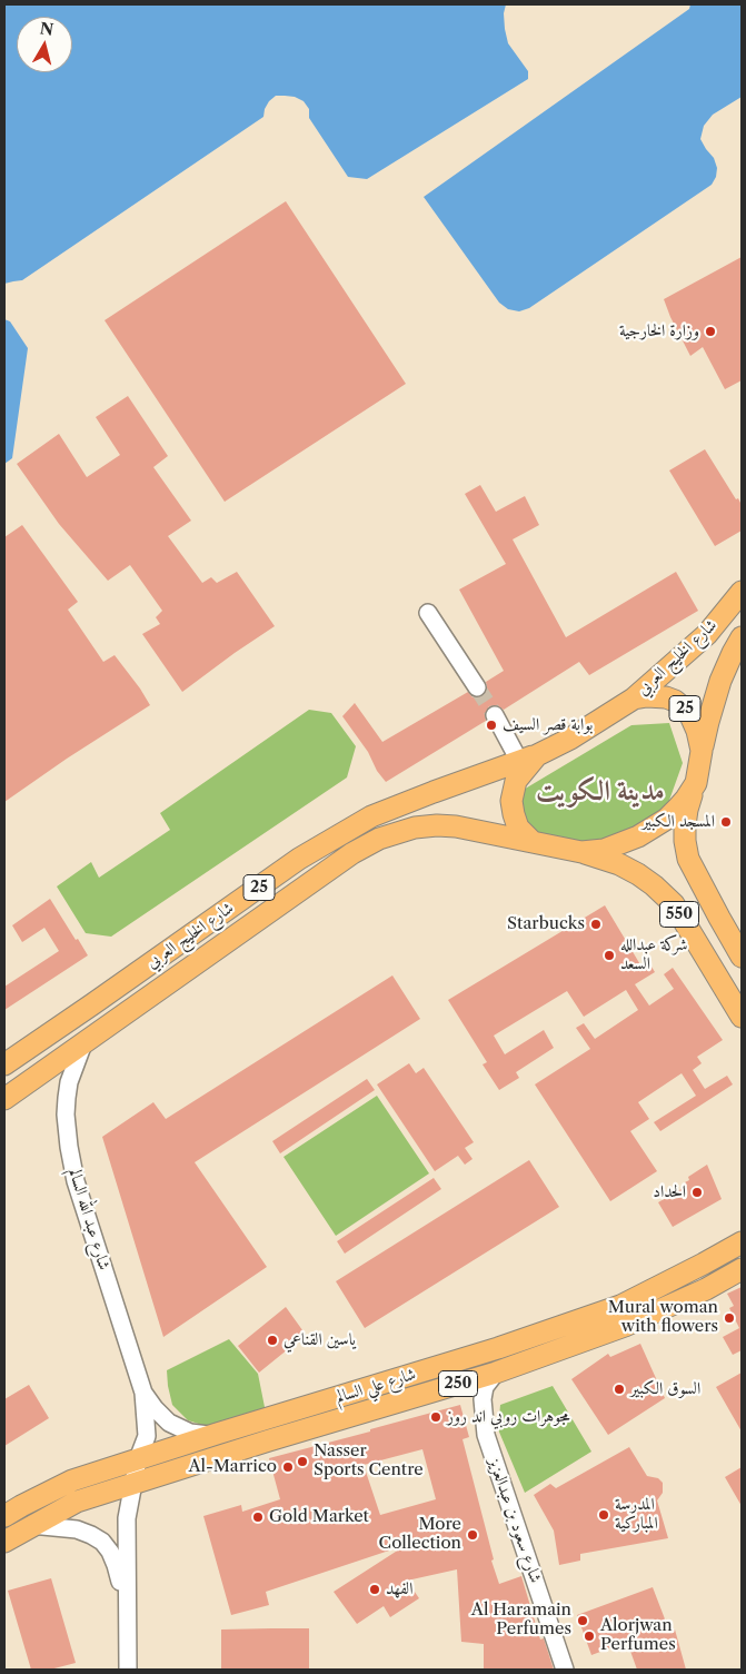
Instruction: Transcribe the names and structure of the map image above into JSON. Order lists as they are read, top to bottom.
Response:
{
  "streets": {
    "main road": [
      "شارع الخليج العربي",
      "25",
      "550",
      "250",
      "شارع علي السالم"
    ],
    "street": ["شارع عبد الله السالم", "شارع سعود بن عبدالعزيز"]
  },
  "crossings": [
    ["شارع الخليج العربي", "25"],
    ["شارع الخليج العربي", "550"],
    ["شارع الخليج العربي", "شارع عبد الله السالم"],
    ["25", "550"],
    ["شارع عبد الله السالم", "شارع علي السالم"],
    ["شارع علي السالم", "شارع سعود بن عبدالعزيز"]
  ],
  "districts": ["مدينة الكويت"],
  "places": [
    "وزارة الخارجية",
    "بوابة قصر السيف",
    "المسجد الكبير",
    "Starbucks",
    "شركة عبدالله السعد",
    "الحداد",
    "Mural woman with flowers",
    "ياسين القناعي",
    "السوق الكبير",
    "مجوهرات روبي اند روز",
    "Nasser Sports Centre",
    "Al-Marrico",
    "المدرسة المباركية",
    "Gold Market",
    "More Collection",
    "الفهد",
    "Al Haramain Perfumes",
    "Alorjwan Perfumes"
  ],
  "north": "top"
}
